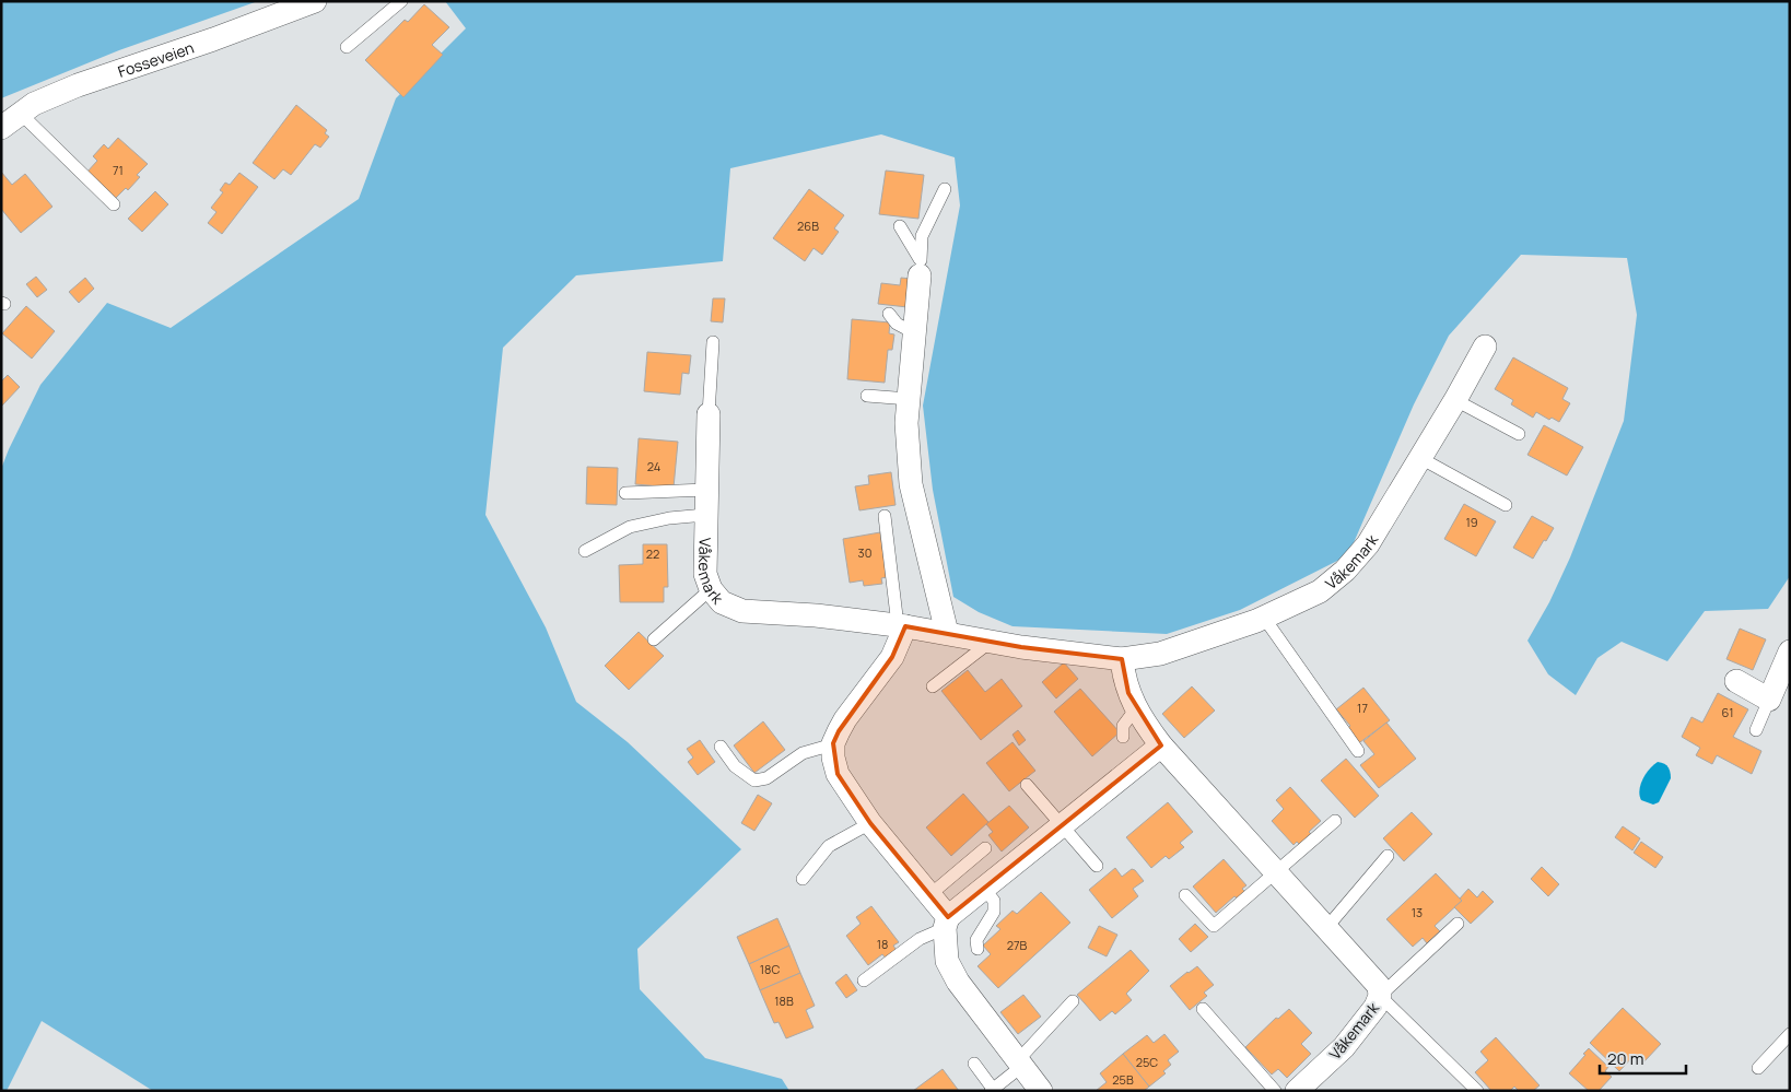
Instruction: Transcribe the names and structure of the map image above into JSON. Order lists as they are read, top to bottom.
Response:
{
  "streets": {
    "street": ["Fosseveien", "Våkemark"]
  },
  "house_numbers": [
    "71",
    "26B",
    "24",
    "19",
    "30",
    "22",
    "17",
    "61",
    "13",
    "18",
    "27B",
    "18C",
    "18B",
    "25C",
    "25B"
  ],
  "scale_bar": "20 m"
}
